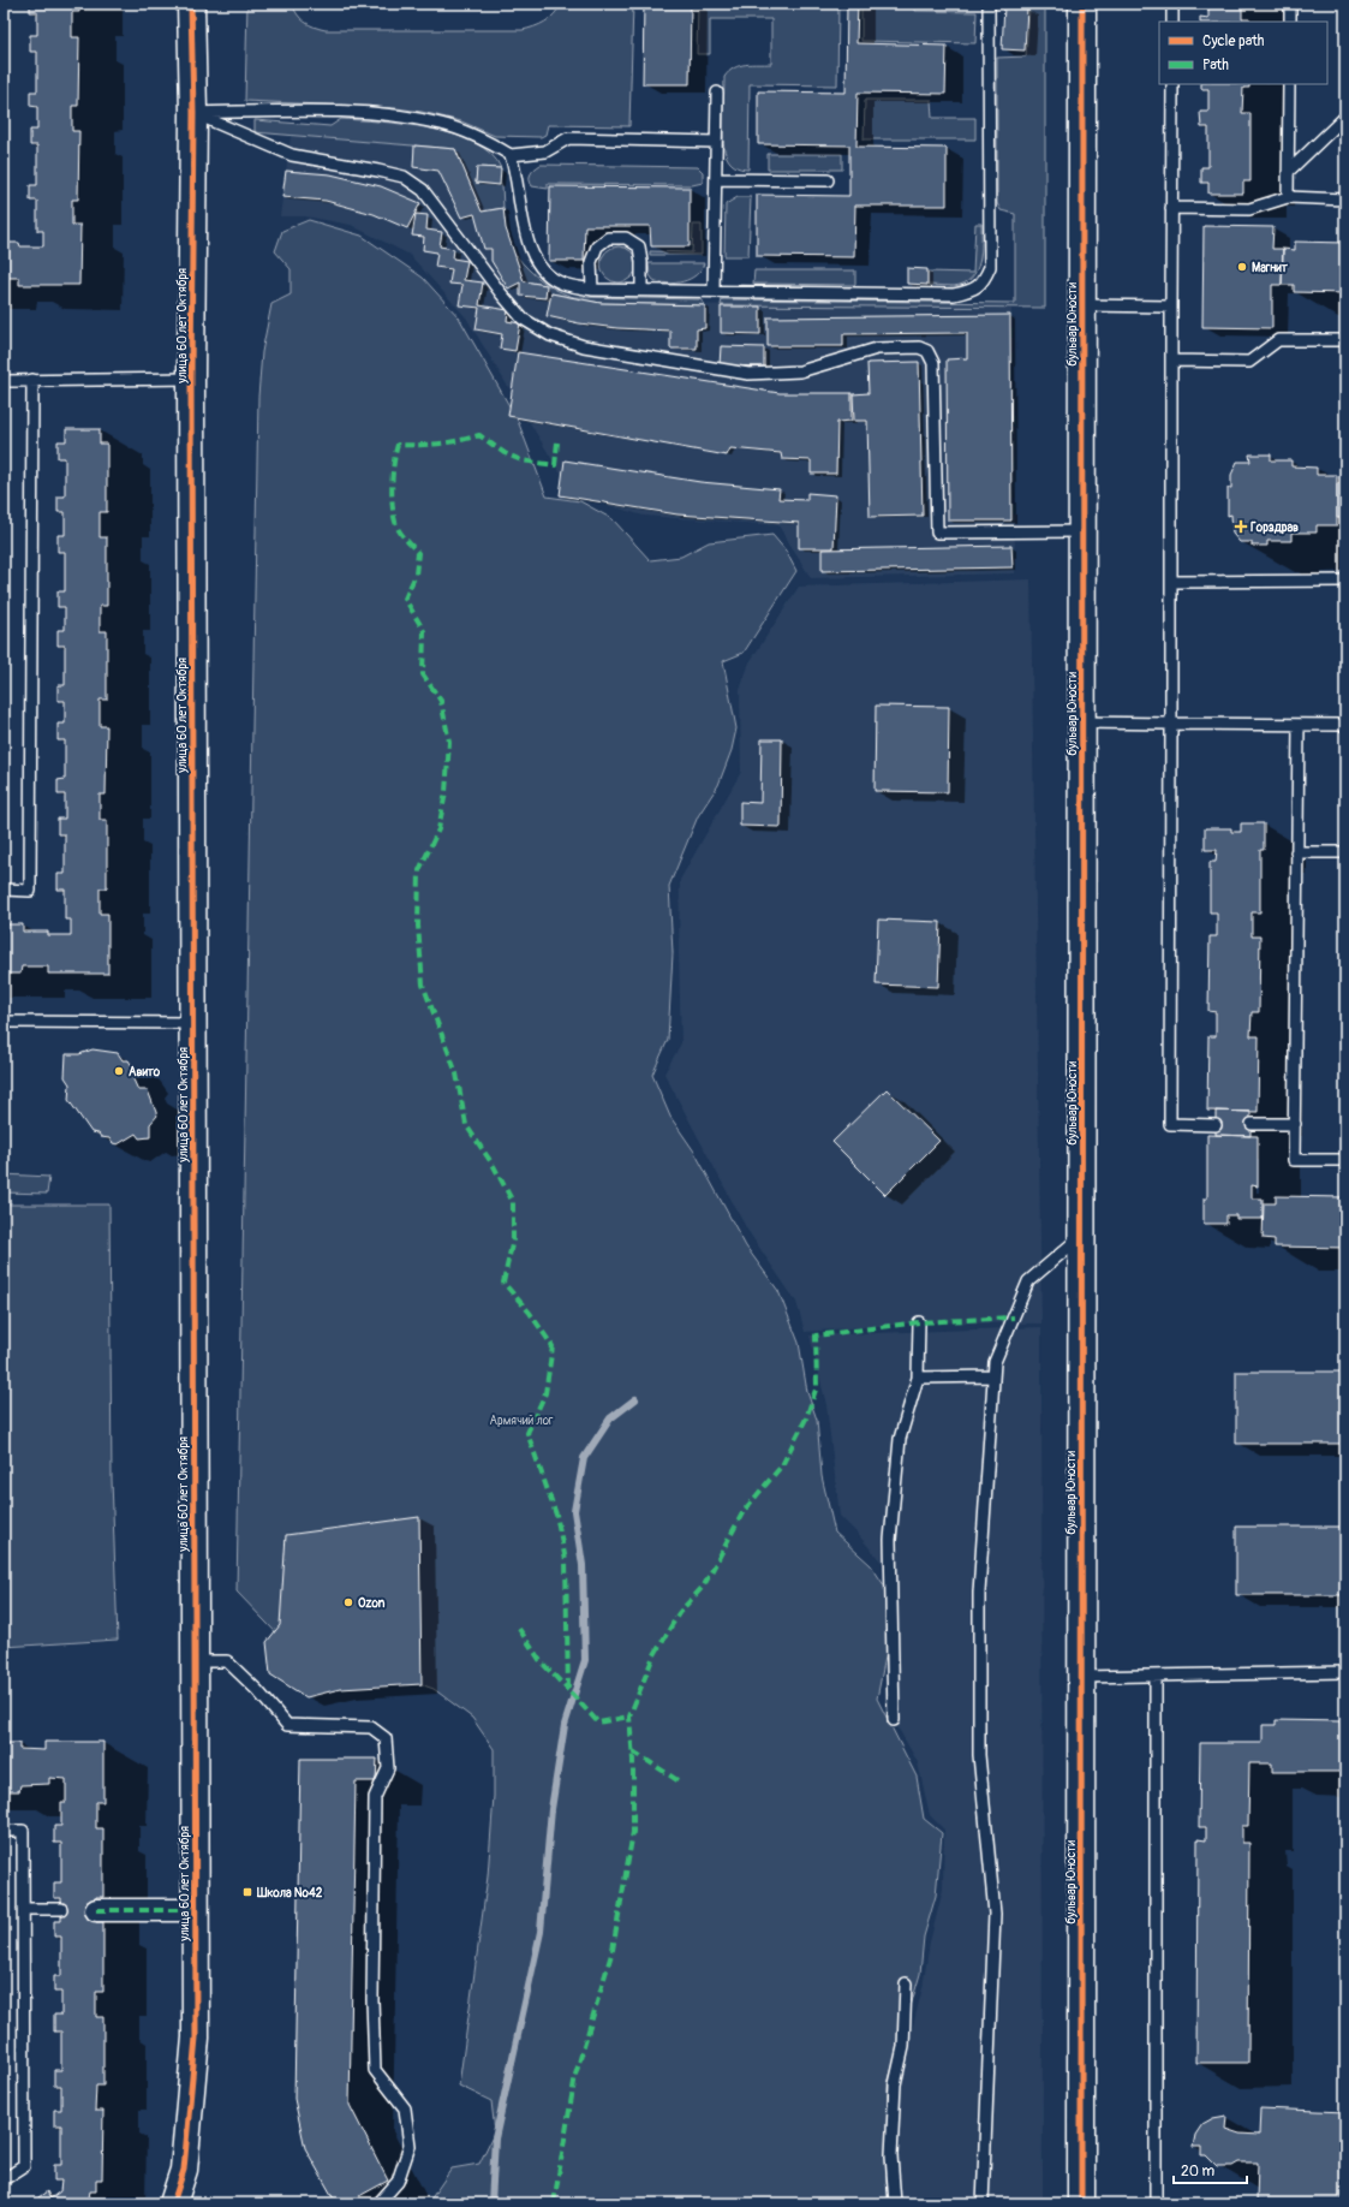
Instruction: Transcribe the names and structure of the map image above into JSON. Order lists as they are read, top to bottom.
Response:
{
  "streets": {
    "street": ["бульвар Юности", "улица 60 лет Октября"]
  },
  "parks": ["Армячий лог"],
  "places": {
    "other": ["Магнит", "Авито", "Ozon"],
    "health": ["Горздрав"],
    "transit": ["Школа №42"]
  },
  "legend": ["Cycle path", "Path"],
  "scale_bar": "20 m"
}
